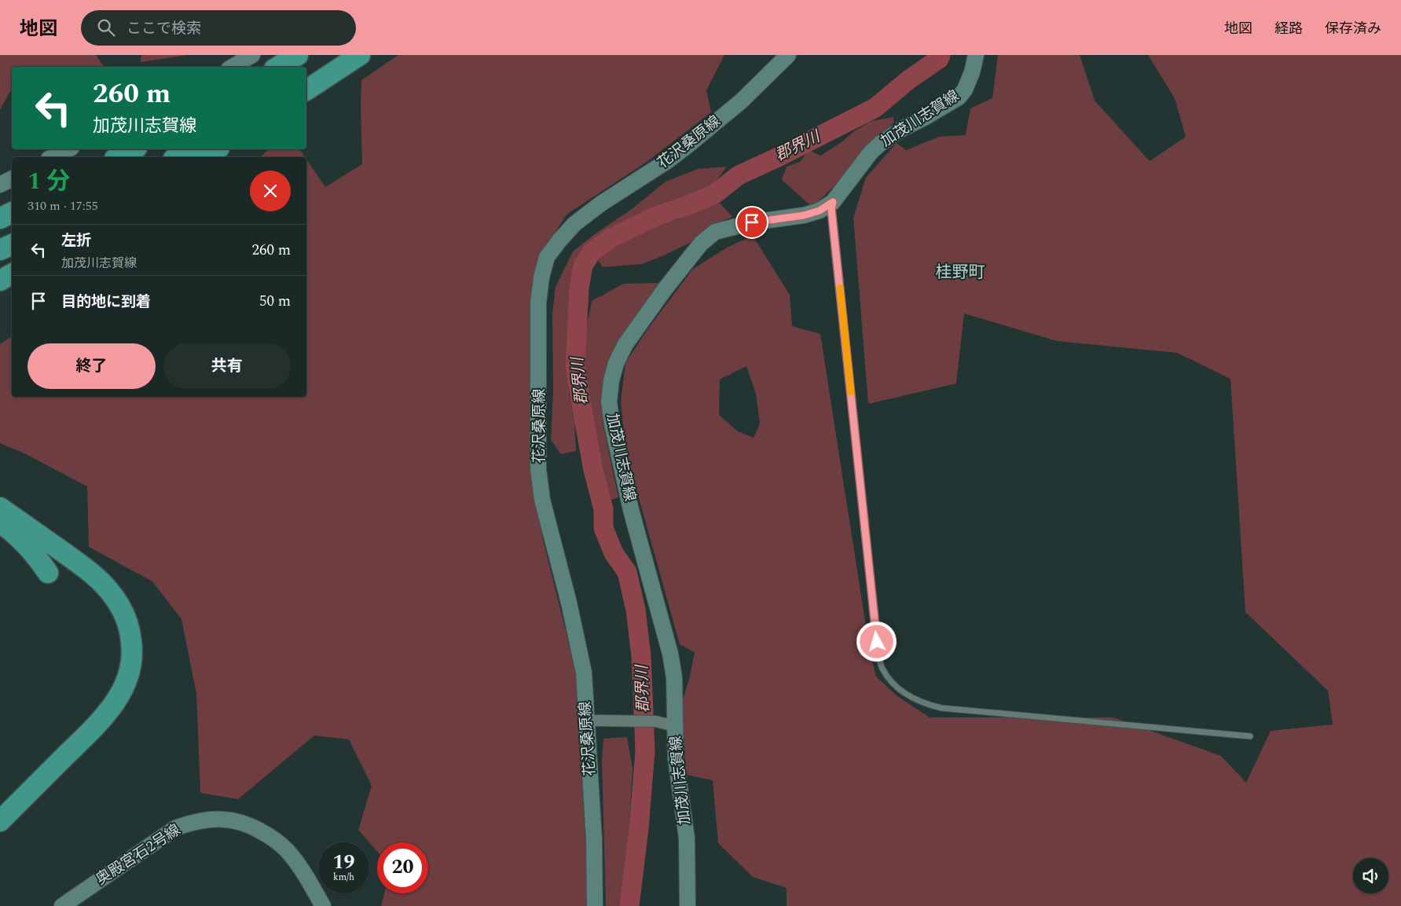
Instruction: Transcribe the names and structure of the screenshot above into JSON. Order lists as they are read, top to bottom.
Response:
{
  "streets": {
    "main road": ["加茂川志賀線", "花沢桑原線", "奥殿宮石2号線"]
  },
  "districts": ["桂野町"],
  "water": ["郡界川"],
  "page": {
    "header": "地図",
    "search": "ここで検索",
    "nav": ["地図", "経路", "保存済み"],
    "turn": ["260 m", "加茂川志賀線"],
    "heading": ["1 分", "310 m · 17:55"],
    "list": [
      {
        "name": "左折",
        "note": "加茂川志賀線",
        "value": "260 m"
      },
      {
        "name": "目的地に到着",
        "value": "50 m"
      }
    ],
    "buttons": ["終了", "共有"],
    "speed": "19 km/h",
    "limit": "20"
  }
}
